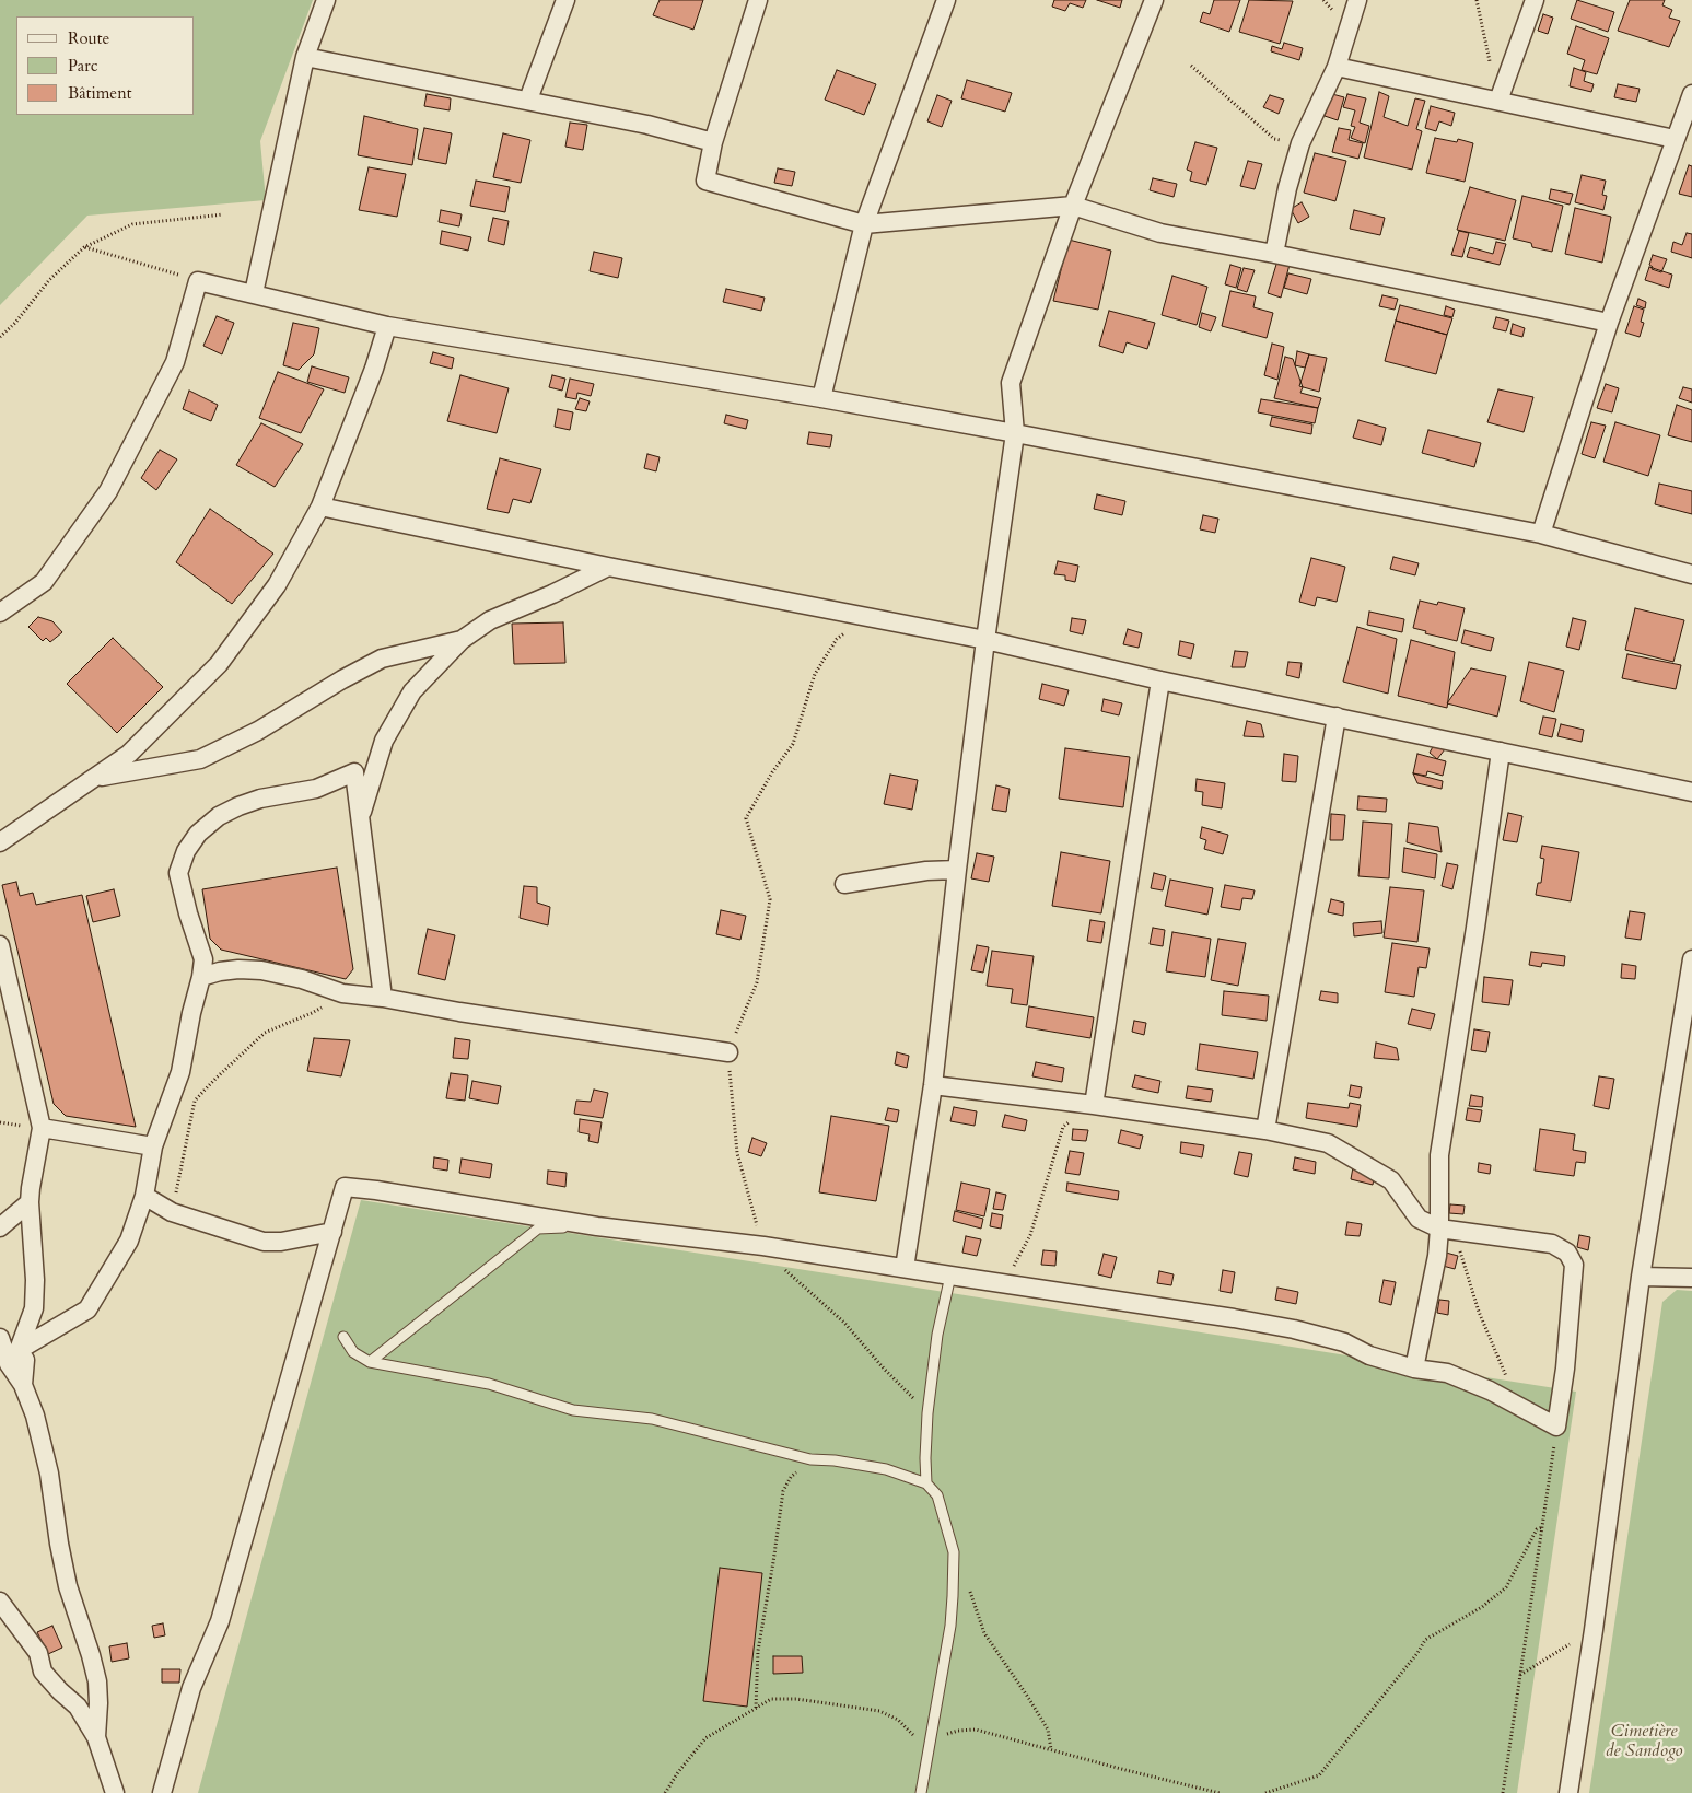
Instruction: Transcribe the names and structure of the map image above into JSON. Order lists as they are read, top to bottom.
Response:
{
  "parks": ["Cimetière de Sandogo"],
  "legend": ["Route", "Parc", "Bâtiment"]
}
